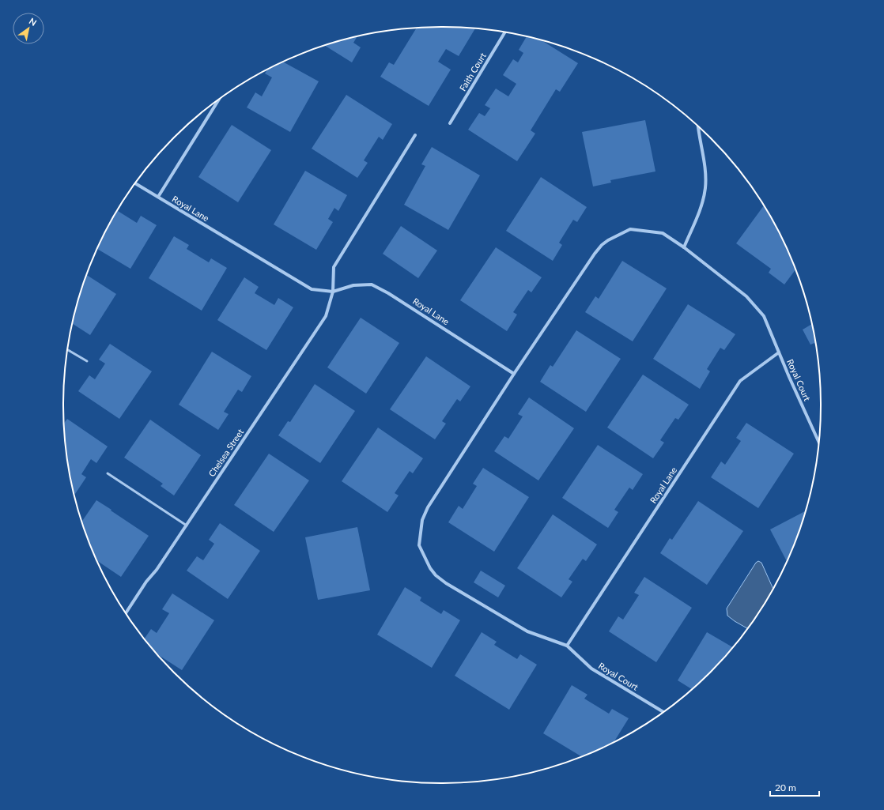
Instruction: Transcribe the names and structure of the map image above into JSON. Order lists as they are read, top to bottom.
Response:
{
  "streets": {
    "street": [
      "Faith Court",
      "Royal Lane",
      "Royal Court",
      "Chelsea Street"
    ]
  },
  "crossings": [
    ["Royal Lane", "Royal Court"],
    ["Royal Lane", "Chelsea Street"]
  ],
  "scale_bar": "20 m",
  "north": "top right"
}
